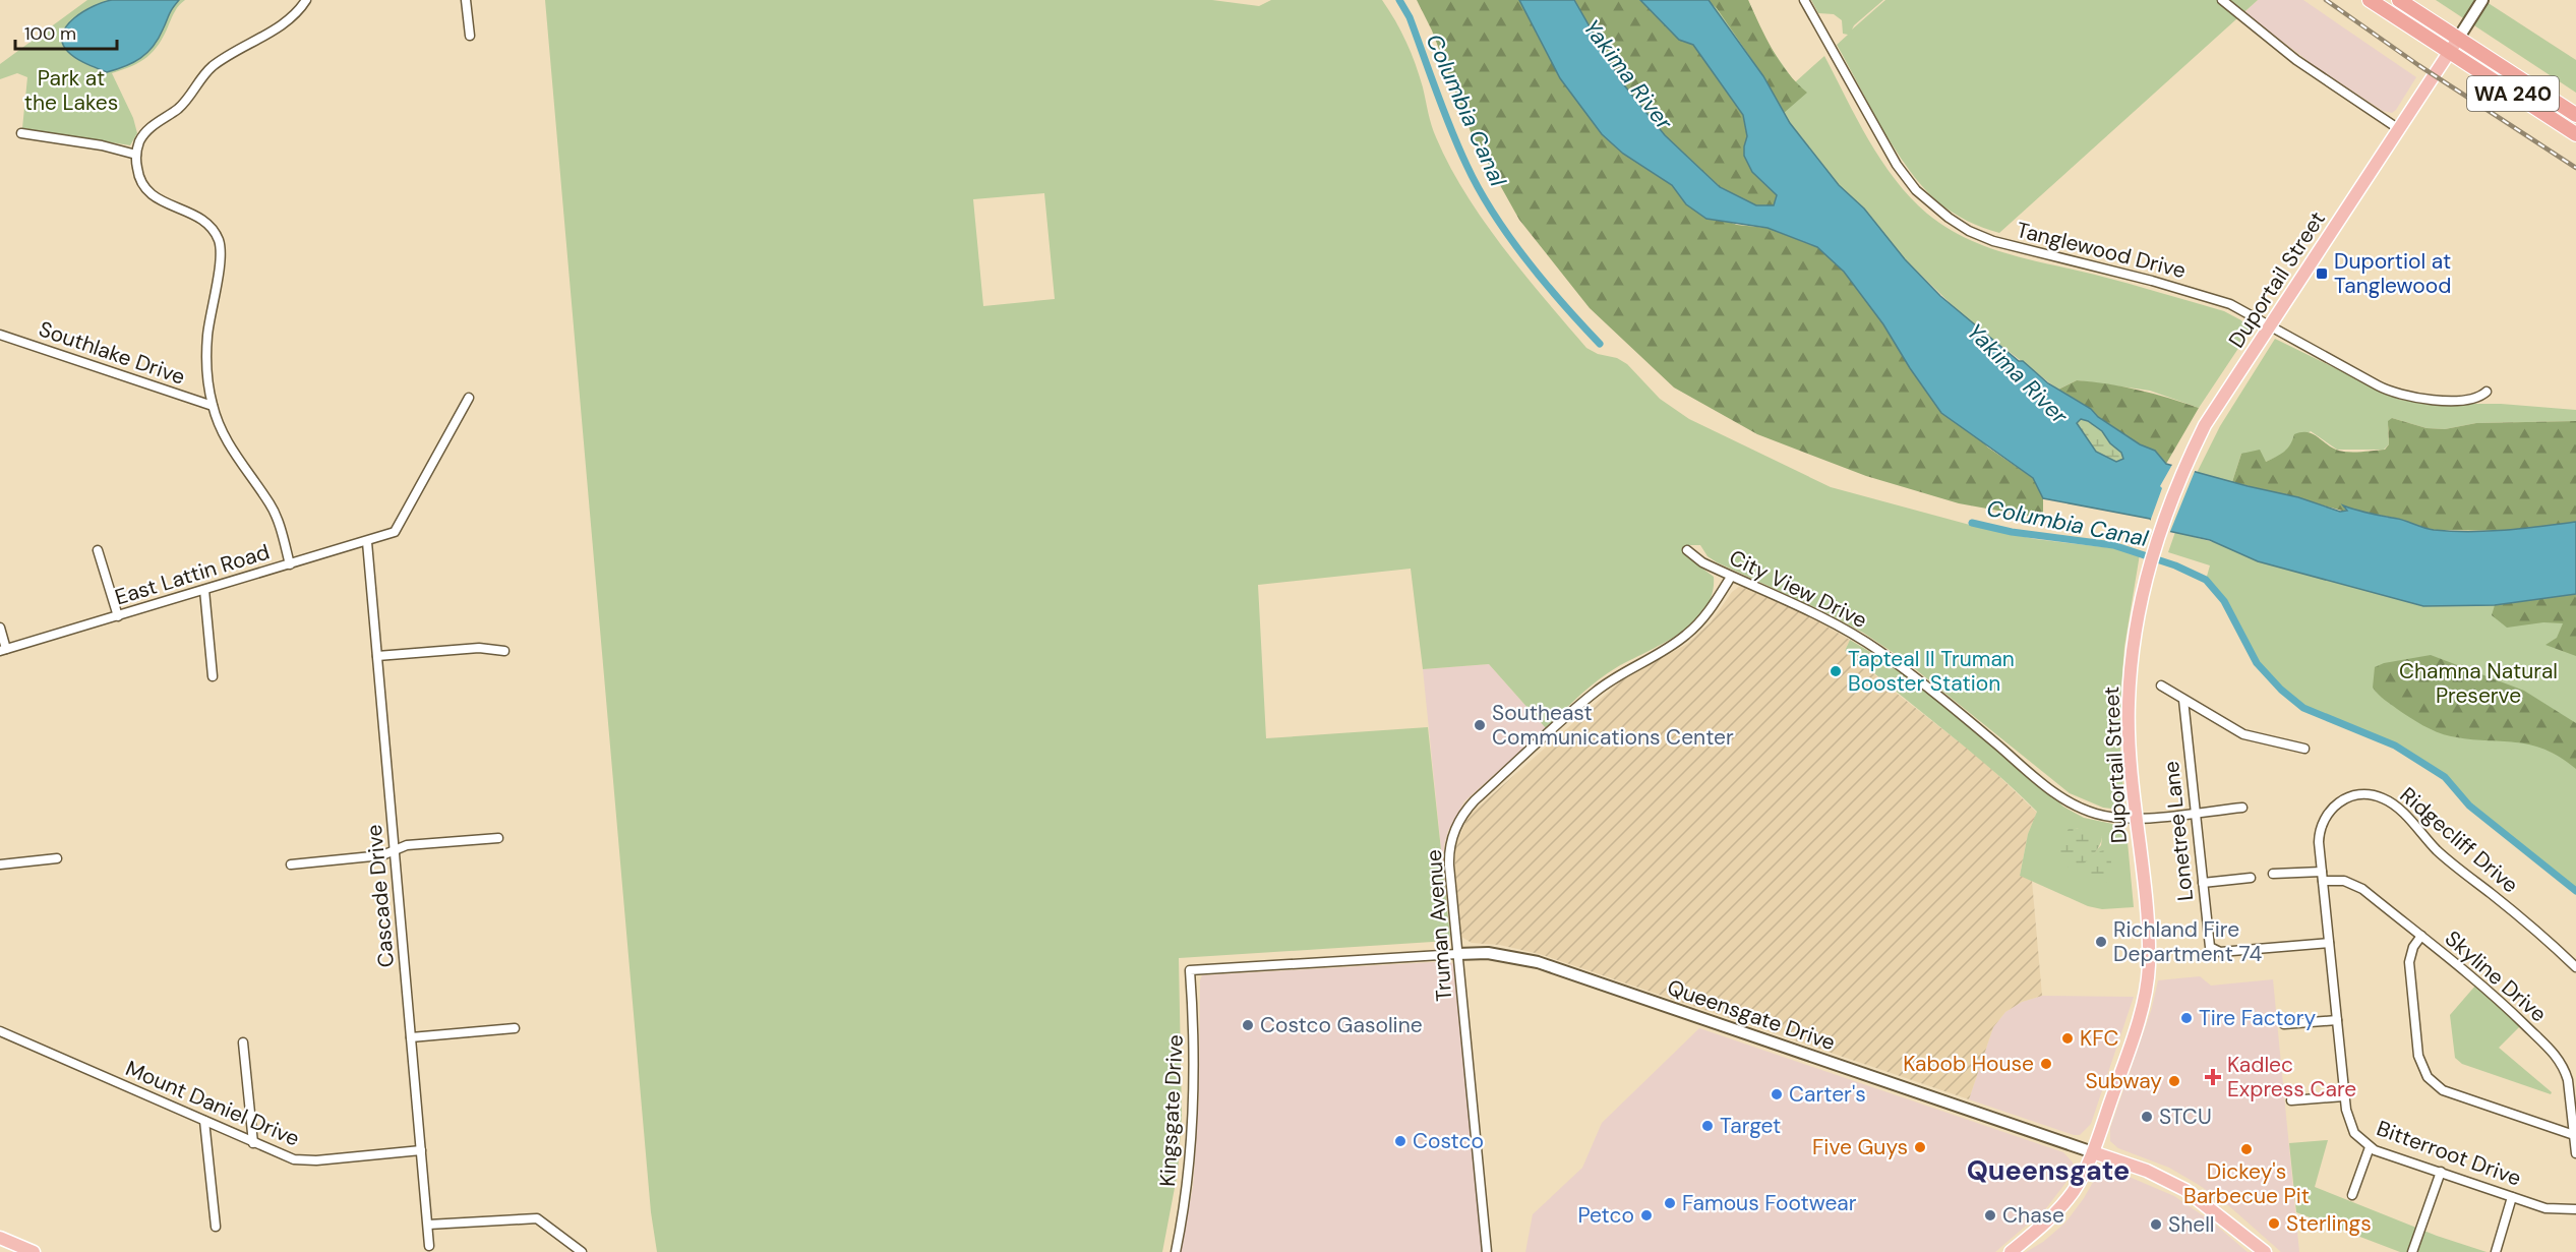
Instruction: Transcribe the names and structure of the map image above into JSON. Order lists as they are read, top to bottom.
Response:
{
  "streets": {
    "highway": ["WA 240"],
    "main road": ["Duportail Street", "Queensgate Drive"],
    "street": [
      "Tanglewood Drive",
      "Southlake Drive",
      "East Lattin Road",
      "City View Drive",
      "Lonetree Lane",
      "Ridgecliff Drive",
      "Cascade Drive",
      "Truman Avenue",
      "Skyline Drive",
      "Mount Daniel Drive",
      "Kingsgate Drive",
      "Bitterroot Drive"
    ]
  },
  "crossings": [
    ["WA 240", "Duportail Street"],
    ["Tanglewood Drive", "Duportail Street"],
    ["Duportail Street", "City View Drive"],
    ["Duportail Street", "Queensgate Drive"],
    ["East Lattin Road", "Cascade Drive"],
    ["City View Drive", "Lonetree Lane"],
    ["City View Drive", "Truman Avenue"],
    ["Lonetree Lane", "Bitterroot Drive"],
    ["Ridgecliff Drive", "Skyline Drive"],
    ["Ridgecliff Drive", "Bitterroot Drive"],
    ["Cascade Drive", "Mount Daniel Drive"],
    ["Truman Avenue", "Queensgate Drive"],
    ["Skyline Drive", "Bitterroot Drive"],
    ["Queensgate Drive", "Kingsgate Drive"]
  ],
  "districts": ["Queensgate"],
  "water": ["Yakima River", "Columbia Canal"],
  "parks": ["Park at the Lakes", "Chamna Natural Preserve"],
  "places": {
    "transit": ["Duportiol at Tanglewood"],
    "other": [
      "Tapteal II Truman Booster Station",
      "Southeast Communications Center",
      "Richland Fire Department 74",
      "Tire Factory",
      "Costco Gasoline",
      "KFC",
      "Kabob House",
      "Subway",
      "Carter's",
      "STCU",
      "Target",
      "Costco",
      "Five Guys",
      "Dickey's Barbecue Pit",
      "Famous Footwear",
      "Petco",
      "Chase",
      "Sterlings",
      "Shell"
    ],
    "health": ["Kadlec Express Care"]
  },
  "scale_bar": "100 m"
}
